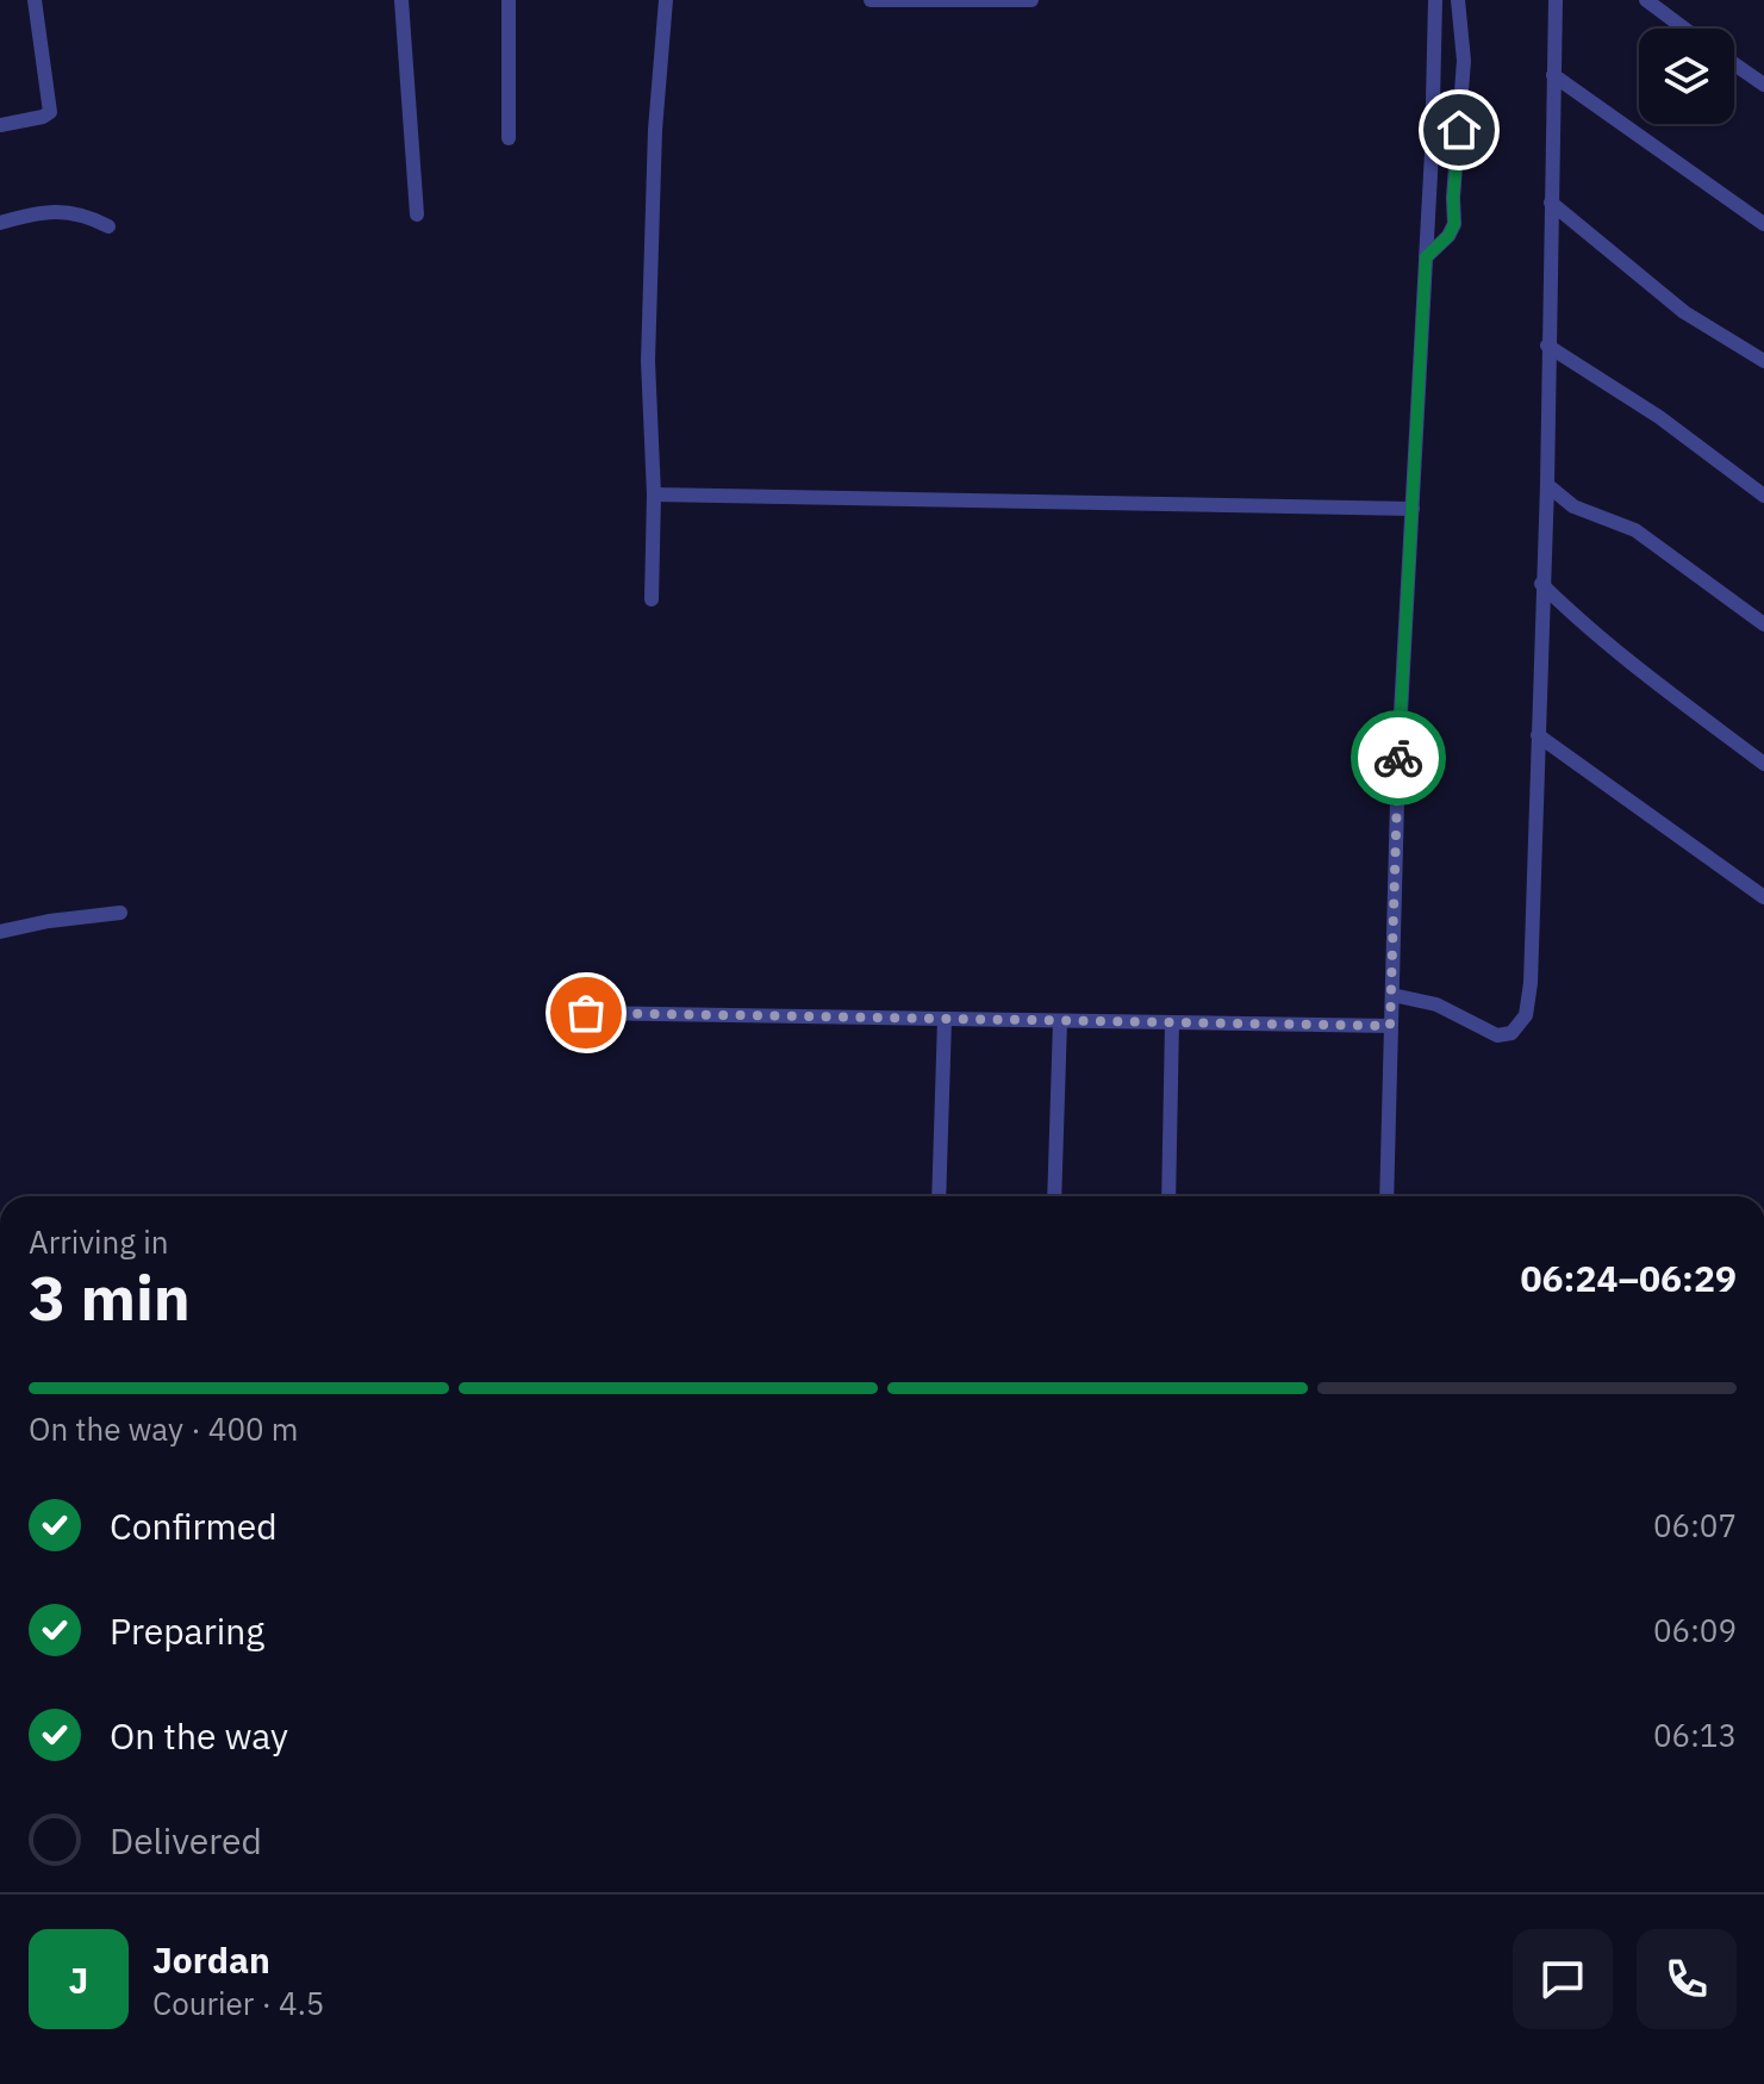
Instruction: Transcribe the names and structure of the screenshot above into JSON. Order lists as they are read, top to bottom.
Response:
{
  "page": {
    "heading": ["3 min", "Arriving in", "06:24–06:29"],
    "panel": ["Jordan", "Courier · 4.5"],
    "bar": "On the way · 400 m",
    "list": [
      ["Confirmed", "06:07"],
      ["Preparing", "06:09"],
      ["On the way", "06:13"],
      "Delivered"
    ],
    "round": "J"
  }
}
